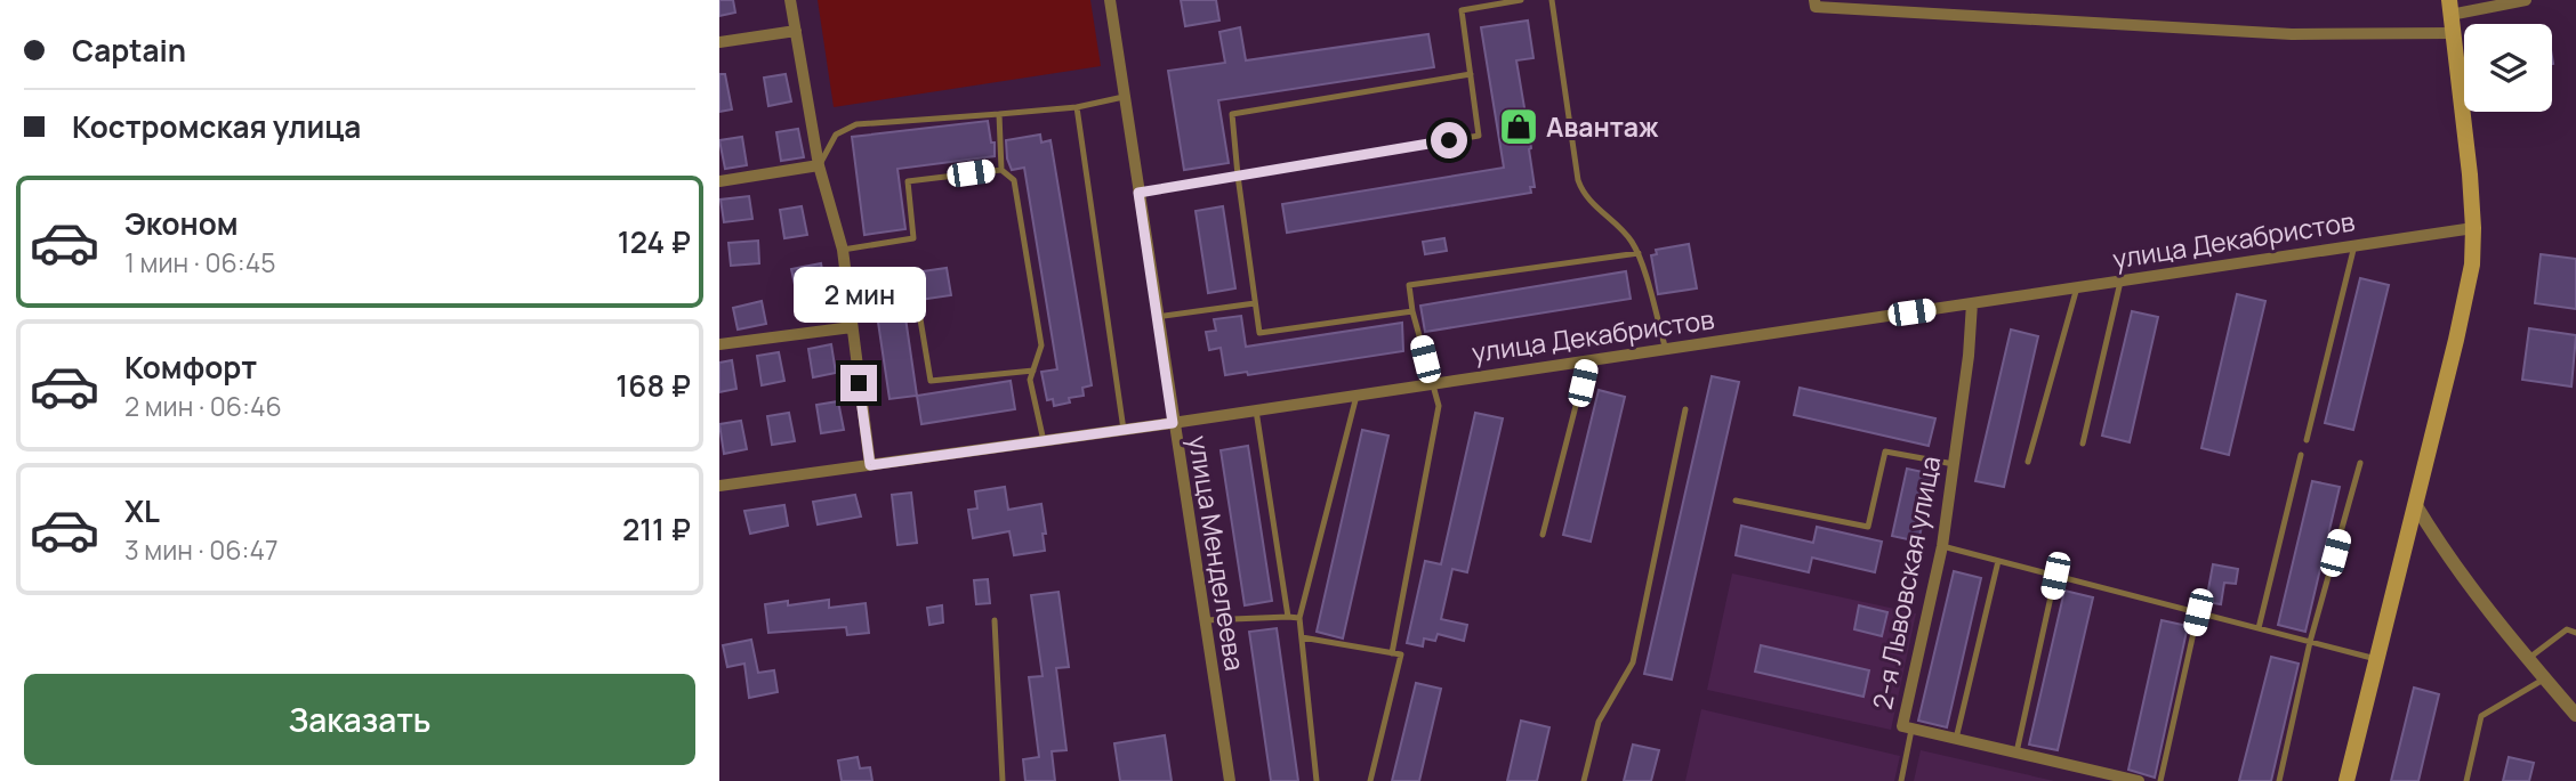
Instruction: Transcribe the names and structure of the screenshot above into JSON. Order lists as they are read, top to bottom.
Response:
{
  "streets": {
    "street": ["улица Декабристов", "улица Менделеева", "2-я Львовская улица"]
  },
  "crossings": [
    ["улица Декабристов", "улица Менделеева"],
    ["улица Декабристов", "2-я Львовская улица"]
  ],
  "places": {
    "shop": ["Авантаж"]
  },
  "page": {
    "banner": ["Captain", "Костромская улица"],
    "list": [
      {
        "name": "Эконом",
        "note": "1 мин · 06:45",
        "value": "124 ₽"
      },
      {
        "name": "Комфорт",
        "note": "2 мин · 06:46",
        "value": "168 ₽"
      },
      {
        "name": "XL",
        "note": "3 мин · 06:47",
        "value": "211 ₽"
      }
    ],
    "bubble": "2 мин",
    "buttons": "Заказать"
  }
}
